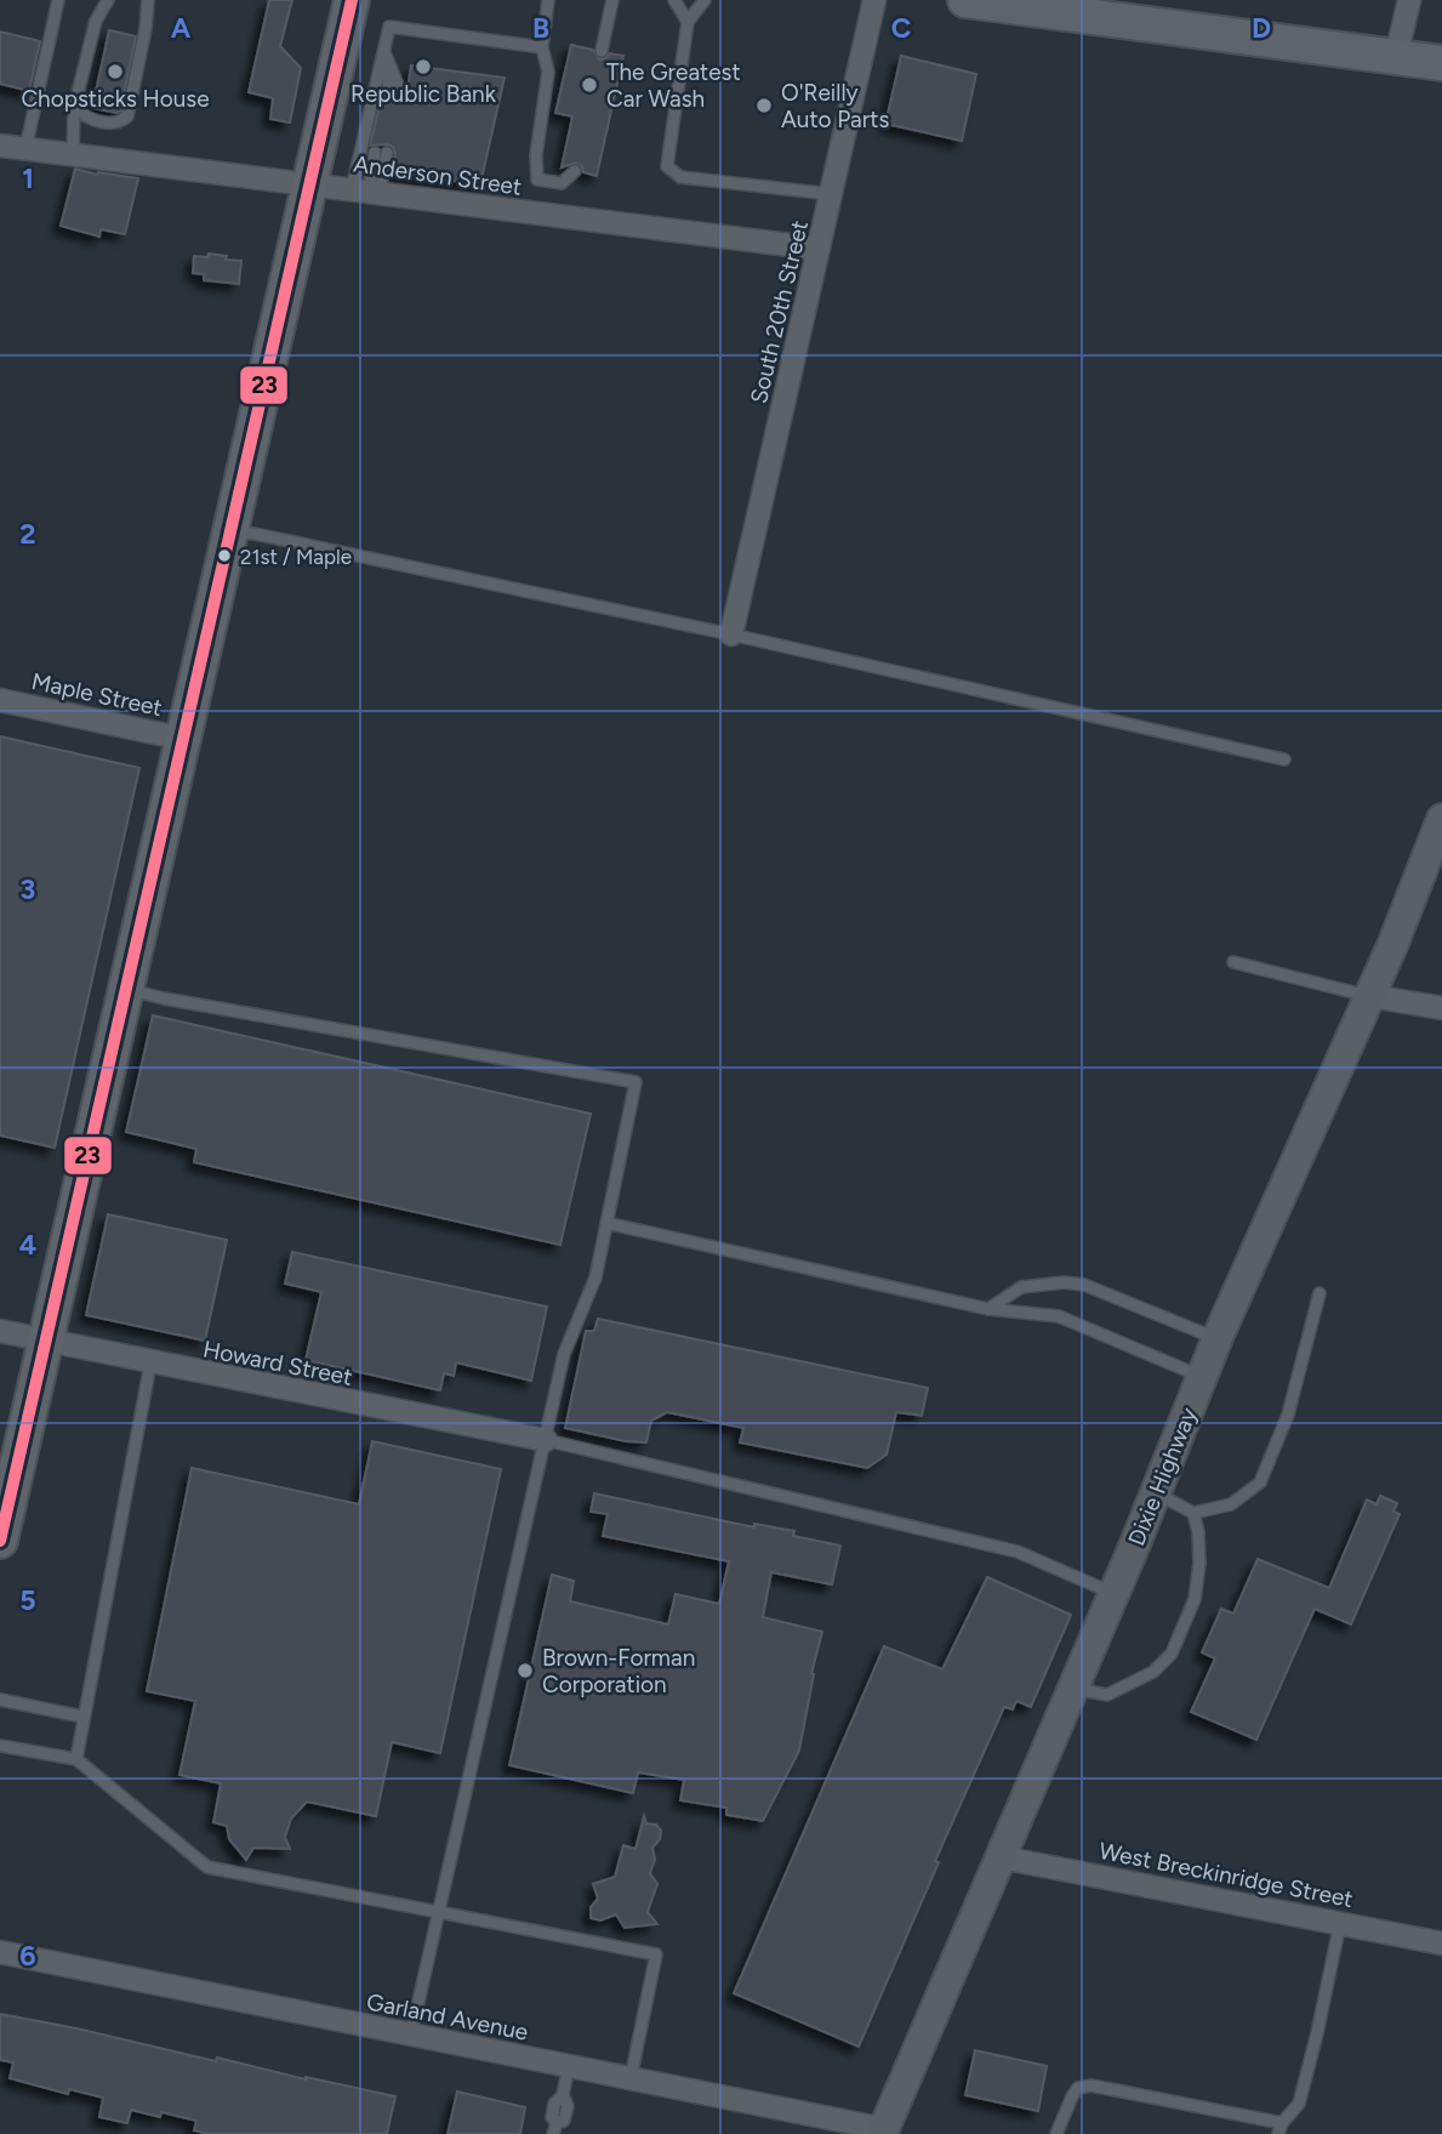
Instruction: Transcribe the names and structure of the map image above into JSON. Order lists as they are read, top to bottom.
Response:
{
  "streets": {
    "street": [
      "Anderson Street",
      "South 20th Street",
      "Maple Street",
      "Howard Street",
      "Dixie Highway",
      "West Breckinridge Street",
      "Garland Avenue"
    ]
  },
  "crossings": [
    ["Anderson Street", "South 20th Street"],
    ["Dixie Highway", "West Breckinridge Street"],
    ["Dixie Highway", "Garland Avenue"]
  ],
  "places": [
    "Republic Bank",
    "Chopsticks House",
    "The Greatest Car Wash",
    "O'Reilly Auto Parts",
    "21st / Maple",
    "Brown-Forman Corporation"
  ],
  "lines": ["transit line 23"],
  "grid": {
    "columns": [
      "A",
      "B",
      "C",
      "D"
    ],
    "rows": [
      "1",
      "2",
      "3",
      "4",
      "5",
      "6"
    ]
  }
}
